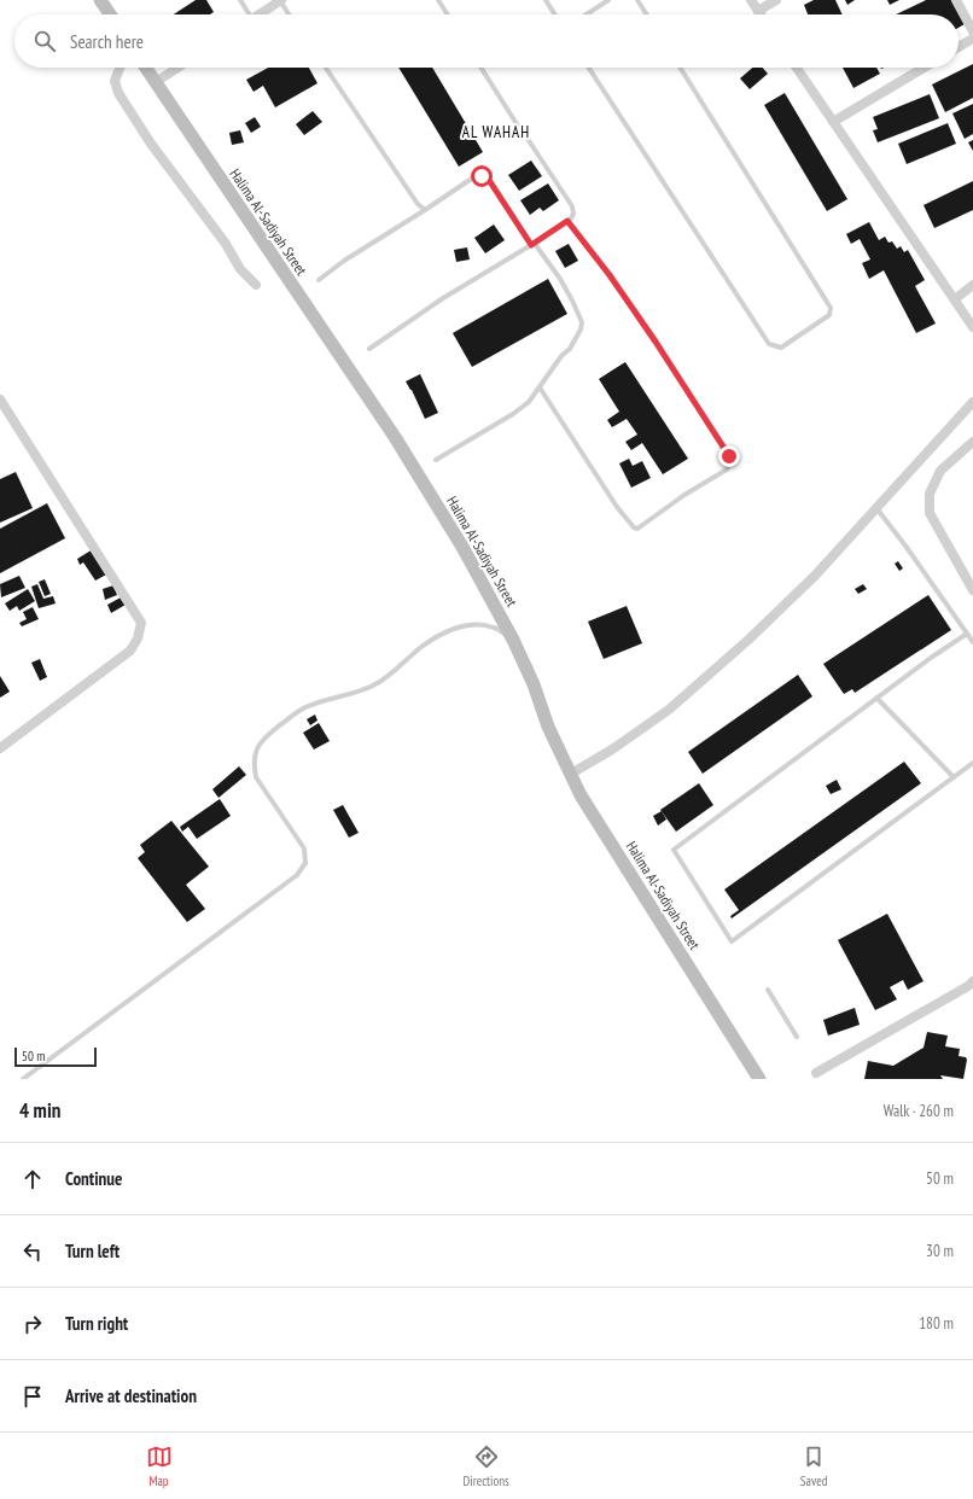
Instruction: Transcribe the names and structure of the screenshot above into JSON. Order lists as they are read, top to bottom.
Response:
{
  "streets": {
    "street": ["Halima Al-Sadiyah Street"]
  },
  "districts": ["AL WAHAH"],
  "scale_bar": "50 m",
  "page": {
    "search": "Search here",
    "scale": "50 m",
    "heading": ["4 min", "Walk · 260 m"],
    "list": [
      ["Continue", "50 m"],
      ["Turn left", "30 m"],
      ["Turn right", "180 m"],
      "Arrive at destination"
    ],
    "nav": ["Map", "Directions", "Saved"]
  }
}
